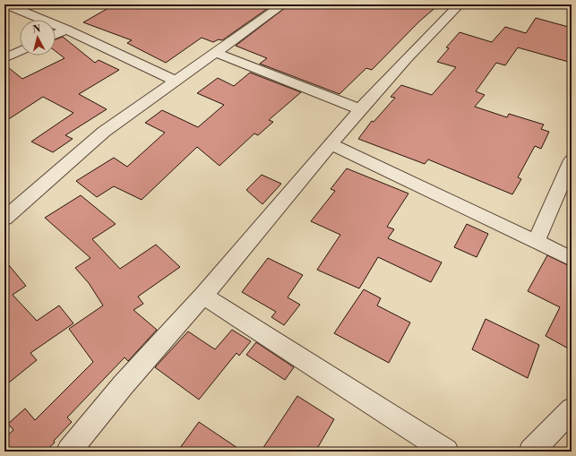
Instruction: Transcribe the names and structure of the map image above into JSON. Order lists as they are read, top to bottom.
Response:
{
  "north": "top"
}
